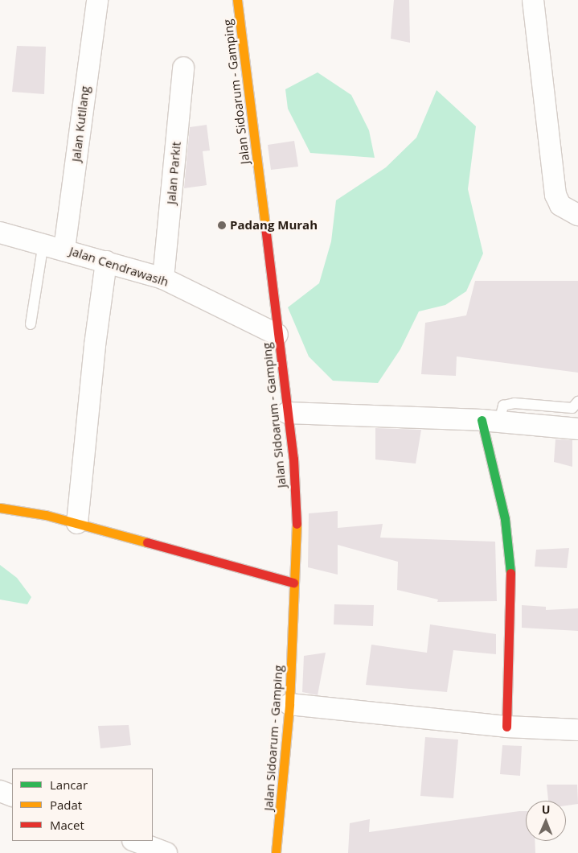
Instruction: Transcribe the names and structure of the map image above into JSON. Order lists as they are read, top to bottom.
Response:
{
  "streets": {
    "main road": ["Jalan Sidoarum - Gamping"],
    "street": ["Jalan Kutilang", "Jalan Parkit", "Jalan Cendrawasih"]
  },
  "crossings": [
    ["Jalan Sidoarum - Gamping", "Jalan Cendrawasih"],
    ["Jalan Kutilang", "Jalan Cendrawasih"],
    ["Jalan Parkit", "Jalan Cendrawasih"]
  ],
  "places": ["Padang Murah"],
  "legend": ["Lancar", "Padat", "Macet"],
  "north": "top"
}
